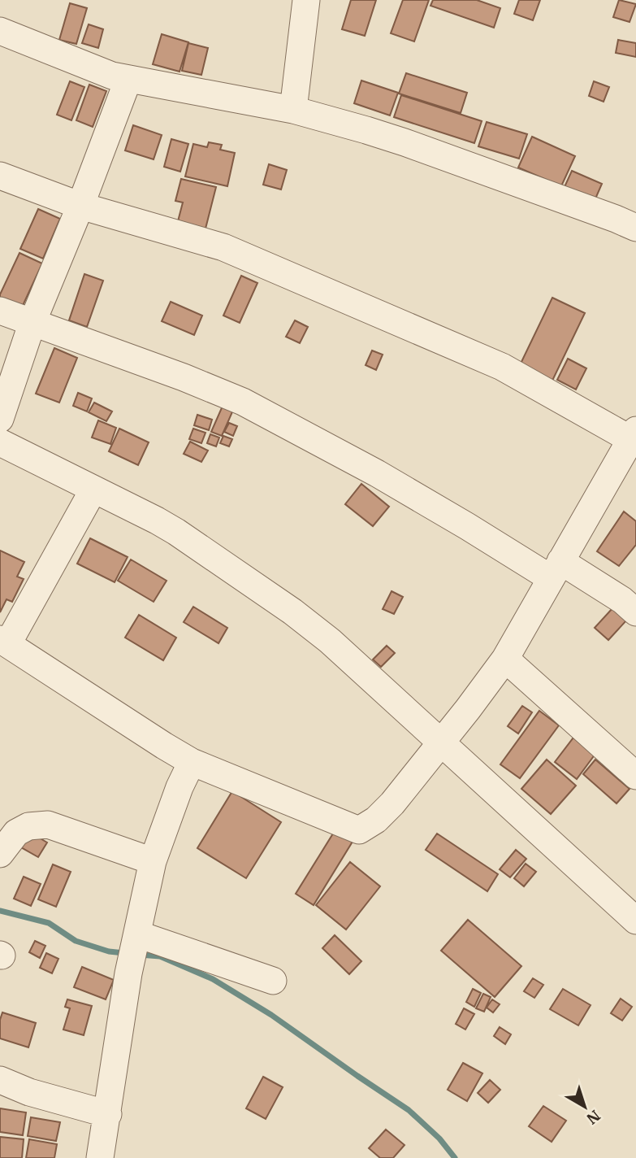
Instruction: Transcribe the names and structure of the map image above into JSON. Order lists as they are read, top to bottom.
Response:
{
  "north": "bottom right"
}
